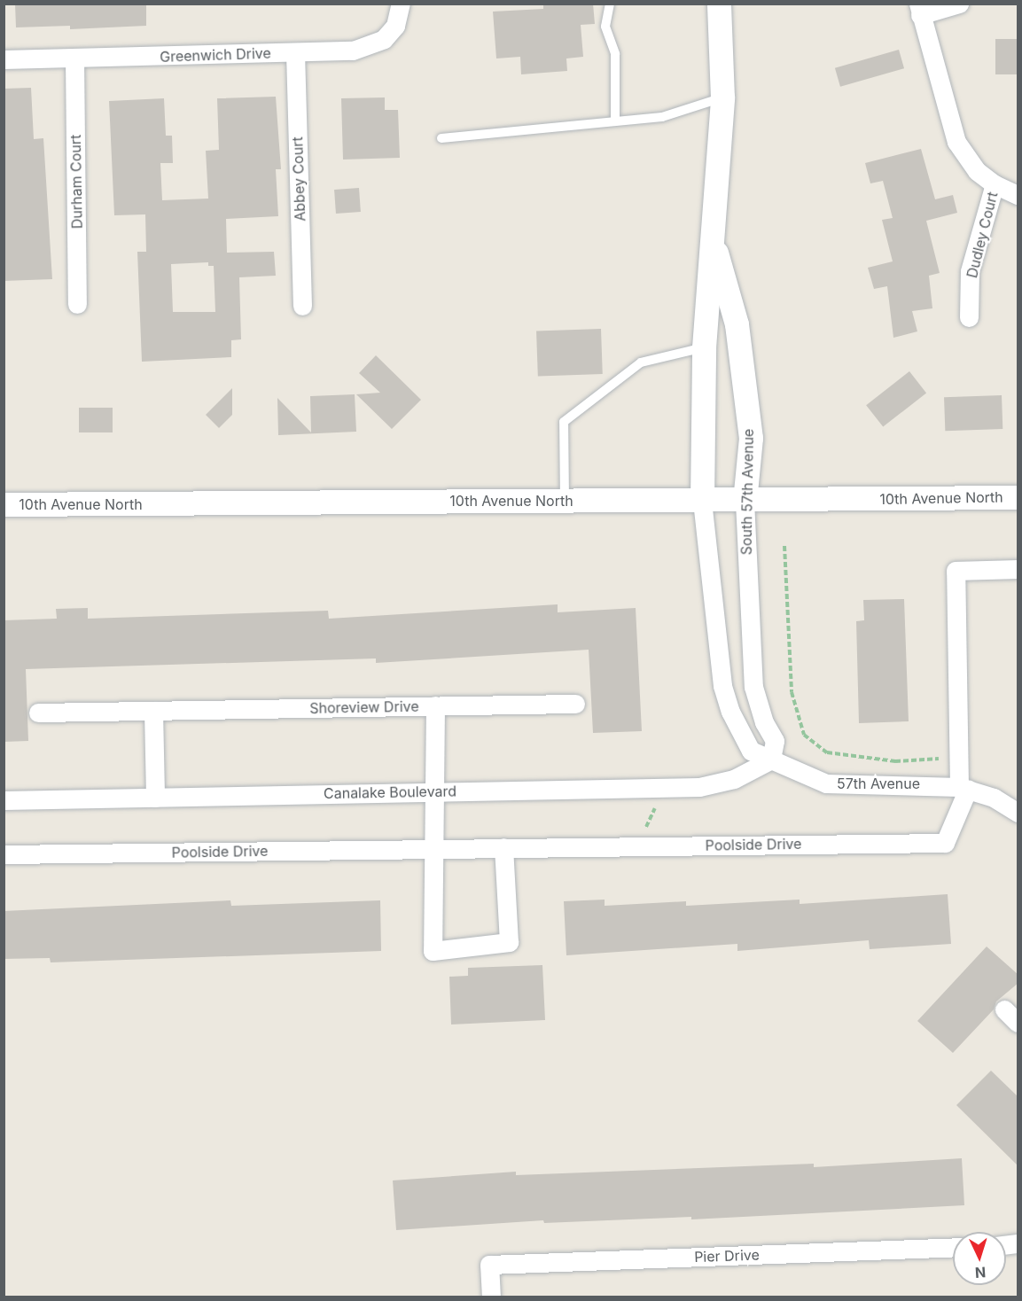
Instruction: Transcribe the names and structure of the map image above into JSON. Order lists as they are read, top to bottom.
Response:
{
  "streets": {
    "street": [
      "Greenwich Drive",
      "Abbey Court",
      "Durham Court",
      "Dudley Court",
      "South 57th Avenue",
      "10th Avenue North",
      "Shoreview Drive",
      "57th Avenue",
      "Canalake Boulevard",
      "Poolside Drive",
      "Pier Drive"
    ]
  },
  "crossings": [
    ["Greenwich Drive", "Abbey Court"],
    ["Greenwich Drive", "Durham Court"],
    ["South 57th Avenue", "10th Avenue North"],
    ["South 57th Avenue", "57th Avenue"],
    ["South 57th Avenue", "Canalake Boulevard"],
    ["57th Avenue", "Canalake Boulevard"],
    ["57th Avenue", "Poolside Drive"]
  ],
  "north": "bottom"
}
